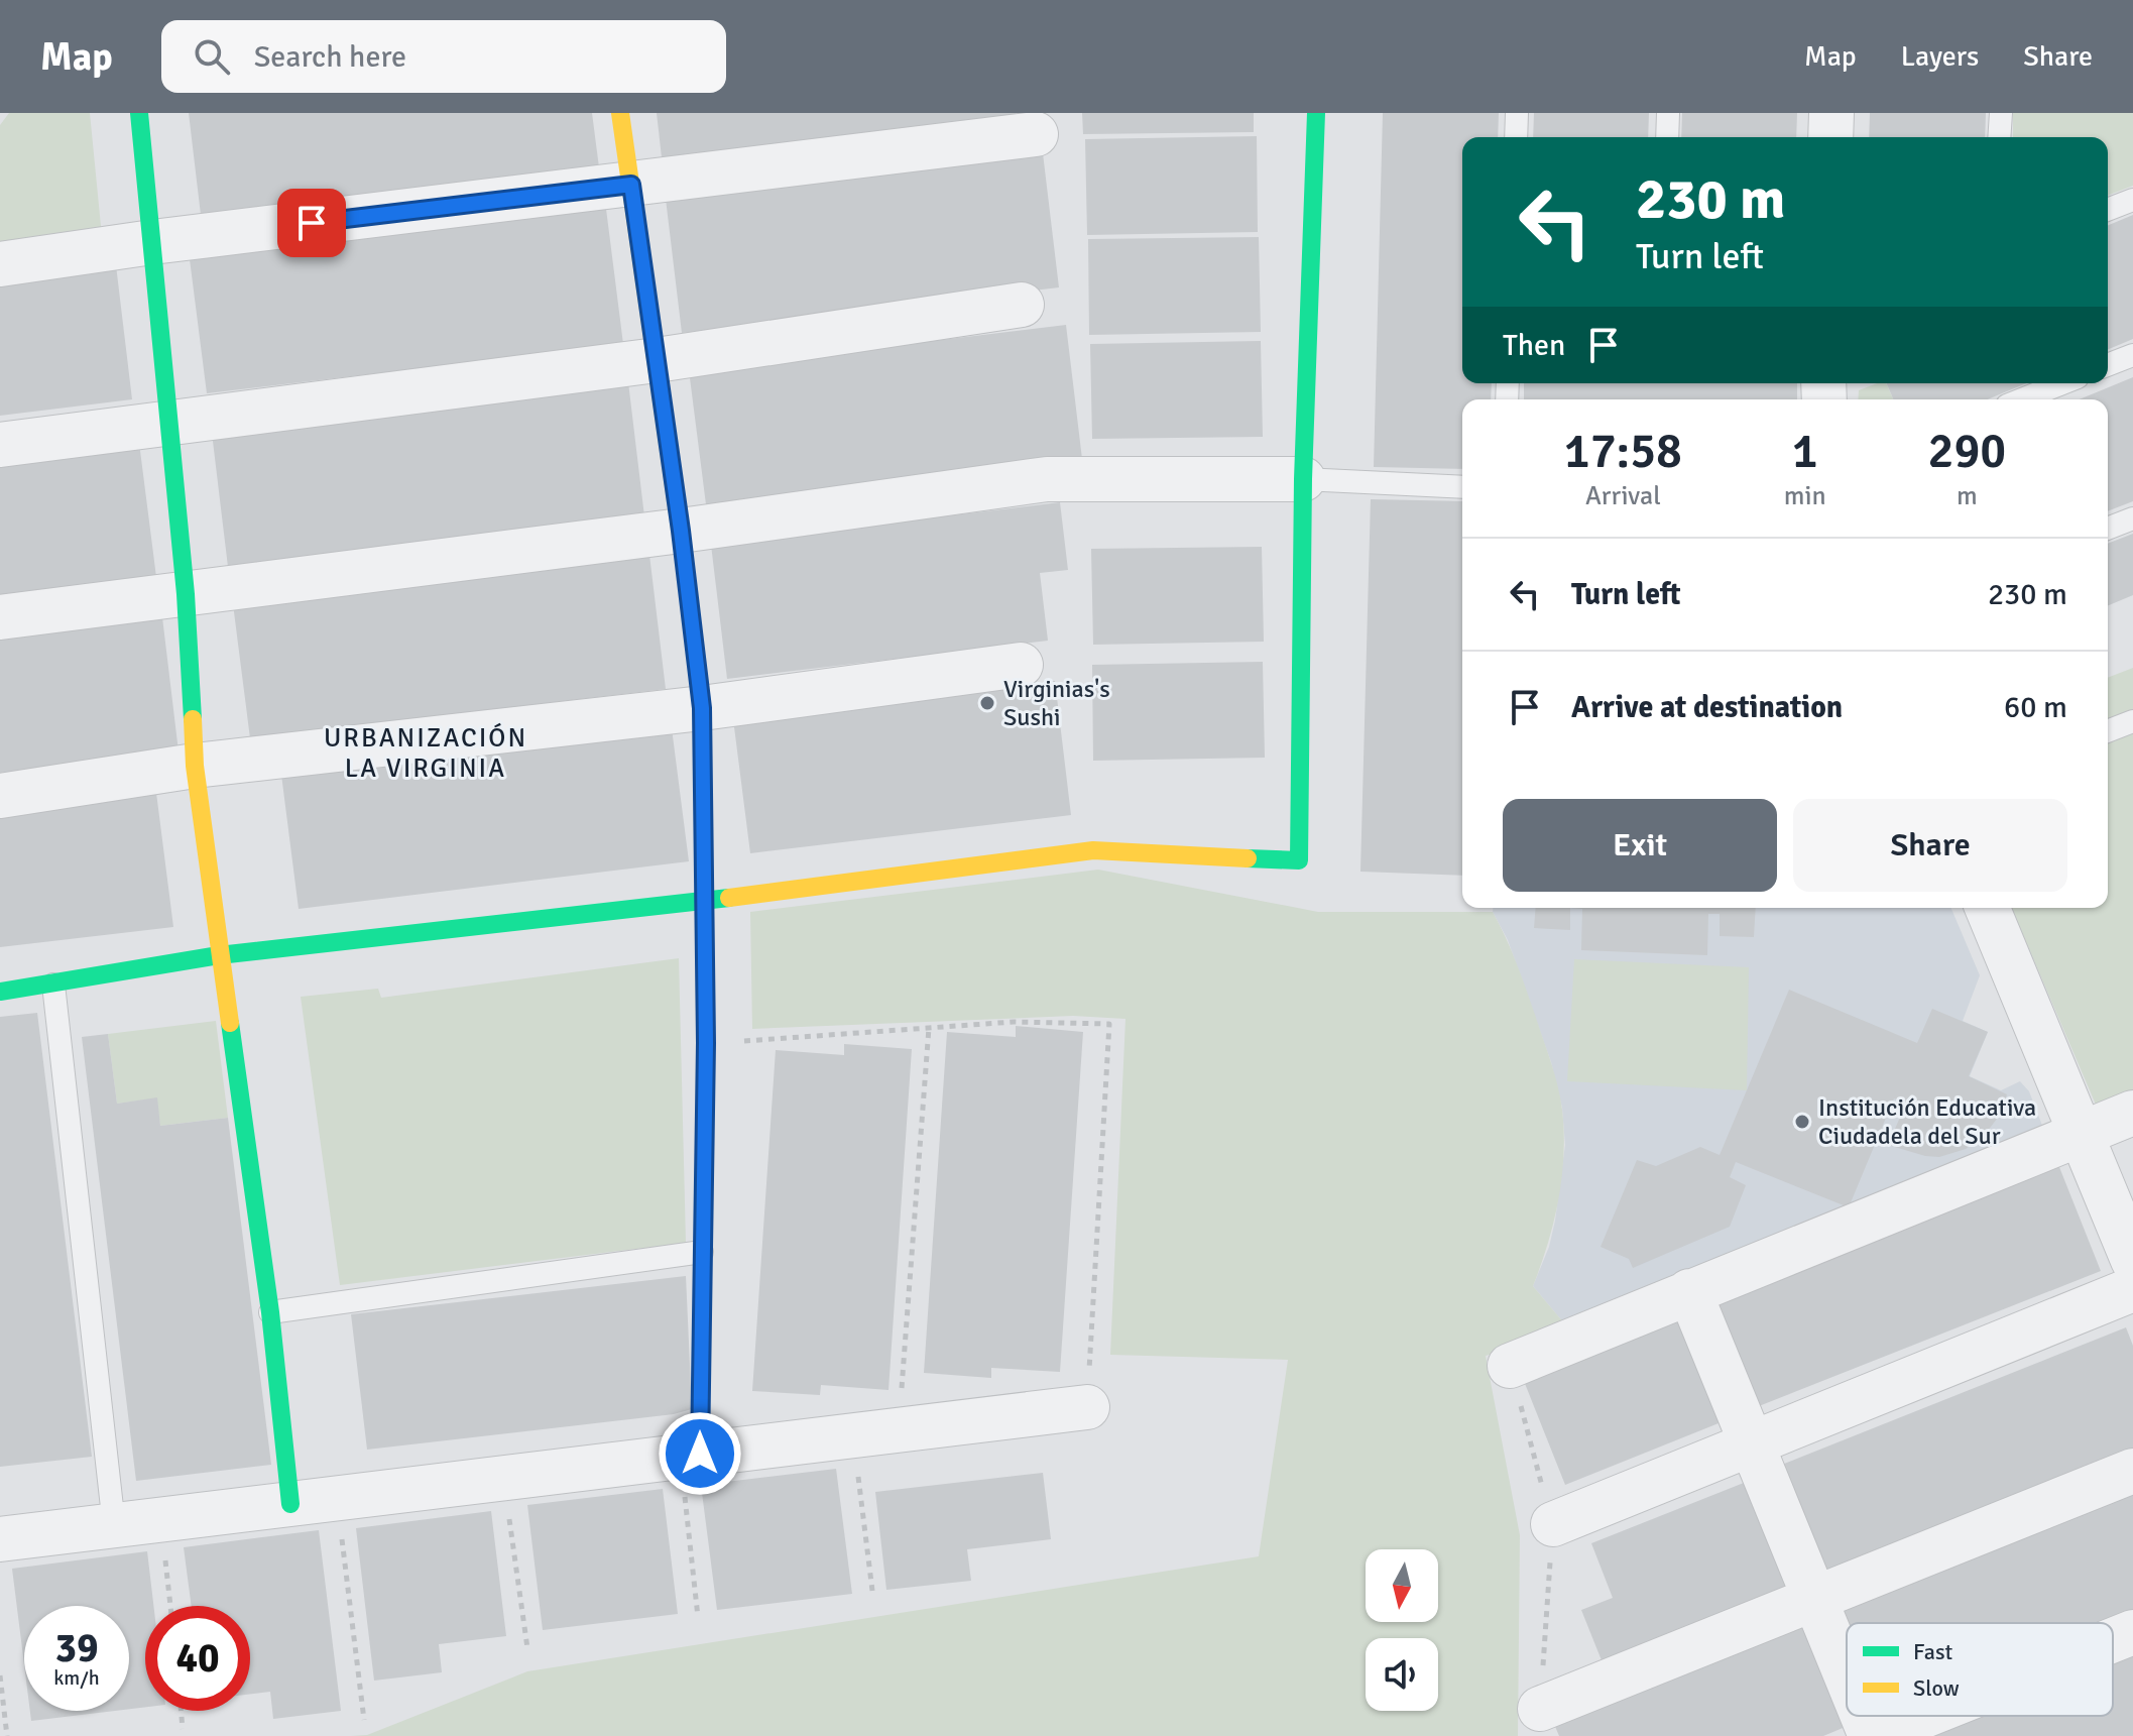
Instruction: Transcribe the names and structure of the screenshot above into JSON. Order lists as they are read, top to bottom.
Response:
{
  "districts": ["URBANIZACIÓN LA VIRGINIA"],
  "places": ["Virginias's Sushi", "Institución Educativa Ciudadela del Sur"],
  "legend": ["Fast", "Slow"],
  "north": "bottom",
  "page": {
    "header": "Map",
    "search": "Search here",
    "nav": ["Map", "Layers", "Share"],
    "turn": ["230 m", "Turn left"],
    "then": "Then",
    "eta": [
      "17:58",
      "Arrival",
      "1",
      "min",
      "290",
      "m"
    ],
    "list": [
      {
        "name": "Turn left",
        "value": "230 m"
      },
      {
        "name": "Arrive at destination",
        "value": "60 m"
      }
    ],
    "buttons": ["Exit", "Share"],
    "speed": "39 km/h",
    "limit": "40"
  }
}
